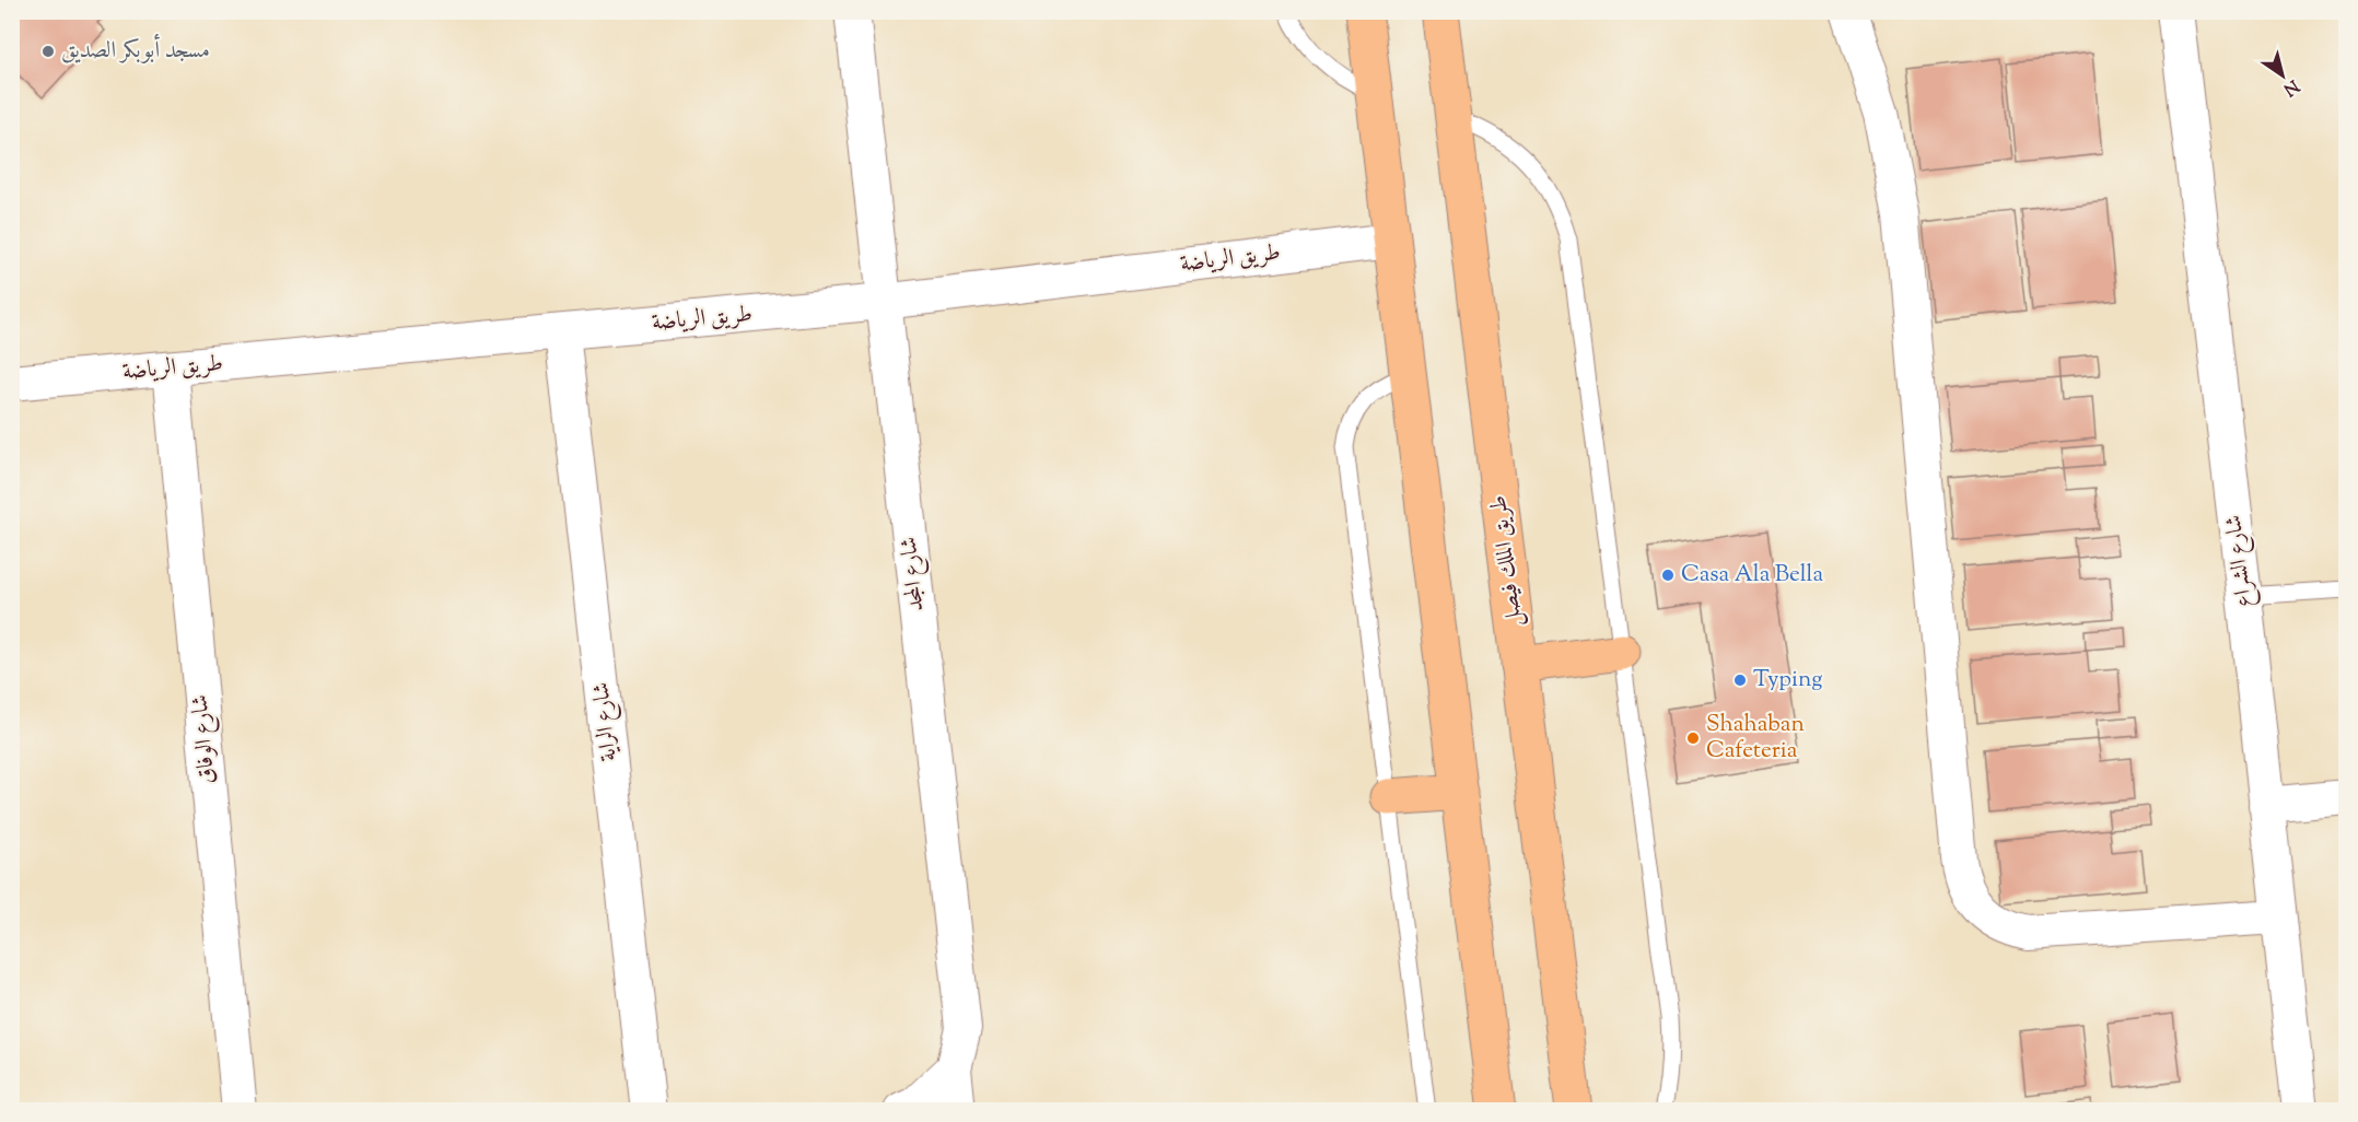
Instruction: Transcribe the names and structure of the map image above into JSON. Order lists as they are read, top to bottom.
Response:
{
  "streets": {
    "main road": ["طريق الملك فيصل"],
    "street": [
      "طريق الرياضة",
      "شارع الشراع",
      "شارع المجد",
      "شارع الراية",
      "شارع الوفاق"
    ]
  },
  "crossings": [
    ["طريق الرياضة", "شارع المجد"],
    ["طريق الرياضة", "شارع الراية"],
    ["طريق الرياضة", "شارع الوفاق"]
  ],
  "places": [
    "مسجد أبوبكر الصديق",
    "Casa Ala Bella",
    "Typing",
    "Shahaban Cafeteria"
  ],
  "north": "bottom right"
}
